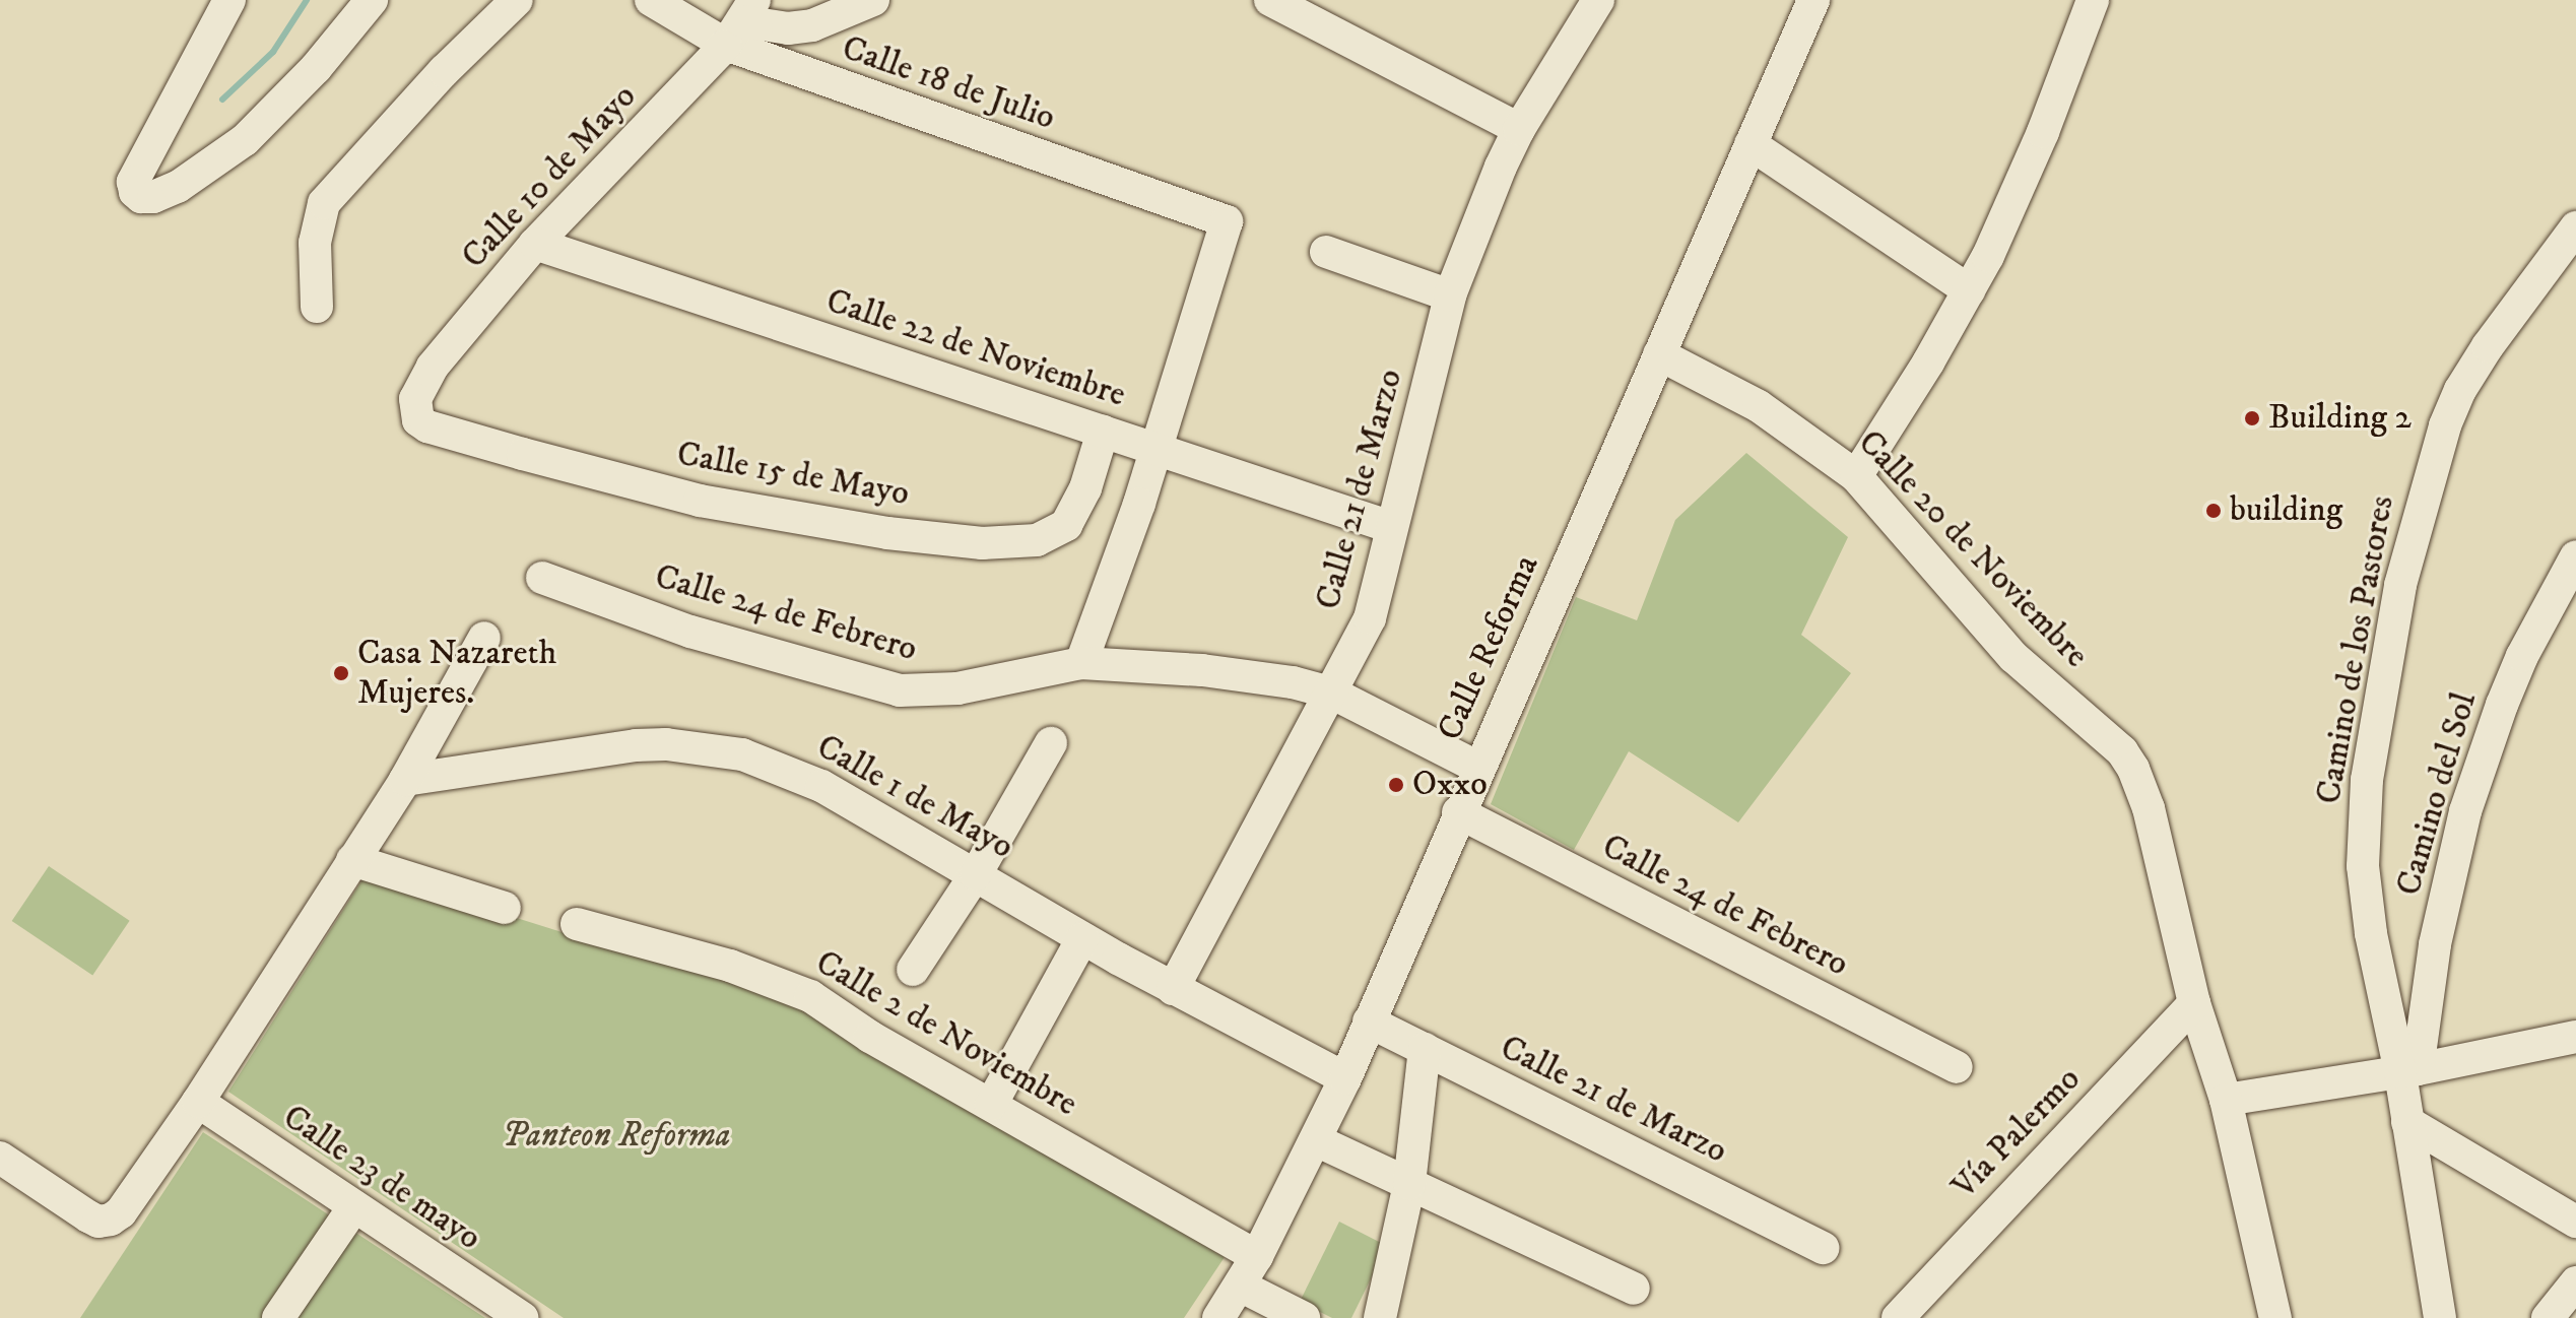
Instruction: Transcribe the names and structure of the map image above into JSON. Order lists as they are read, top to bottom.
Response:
{
  "streets": {
    "street": [
      "Calle 18 de Julio",
      "Calle 10 de Mayo",
      "Calle 22 de Noviembre",
      "Calle 15 de Mayo",
      "Calle 21 de Marzo",
      "Calle 20 de Noviembre",
      "Calle 24 de Febrero",
      "Calle Reforma",
      "Camino de los Pastores",
      "Camino del Sol",
      "Calle 1 de Mayo",
      "Calle 2 de Noviembre",
      "Vía Palermo",
      "Calle 23 de mayo"
    ]
  },
  "crossings": [
    ["Calle 18 de Julio", "Calle 10 de Mayo"],
    ["Calle 18 de Julio", "Calle 22 de Noviembre"],
    ["Calle 10 de Mayo", "Calle 22 de Noviembre"],
    ["Calle 10 de Mayo", "Calle 15 de Mayo"],
    ["Calle 22 de Noviembre", "Calle 15 de Mayo"],
    ["Calle 22 de Noviembre", "Calle 21 de Marzo"],
    ["Calle 21 de Marzo", "Calle 24 de Febrero"],
    ["Calle 21 de Marzo", "Calle Reforma"],
    ["Calle 21 de Marzo", "Calle 1 de Mayo"],
    ["Calle 20 de Noviembre", "Calle Reforma"],
    ["Calle 20 de Noviembre", "Vía Palermo"],
    ["Calle 24 de Febrero", "Calle Reforma"],
    ["Calle Reforma", "Calle 1 de Mayo"],
    ["Calle Reforma", "Calle 2 de Noviembre"],
    ["Camino de los Pastores", "Camino del Sol"]
  ],
  "parks": ["Panteon Reforma"],
  "places": [
    "Building 2",
    "building",
    "Casa Nazareth Mujeres.",
    "Oxxo"
  ]
}
